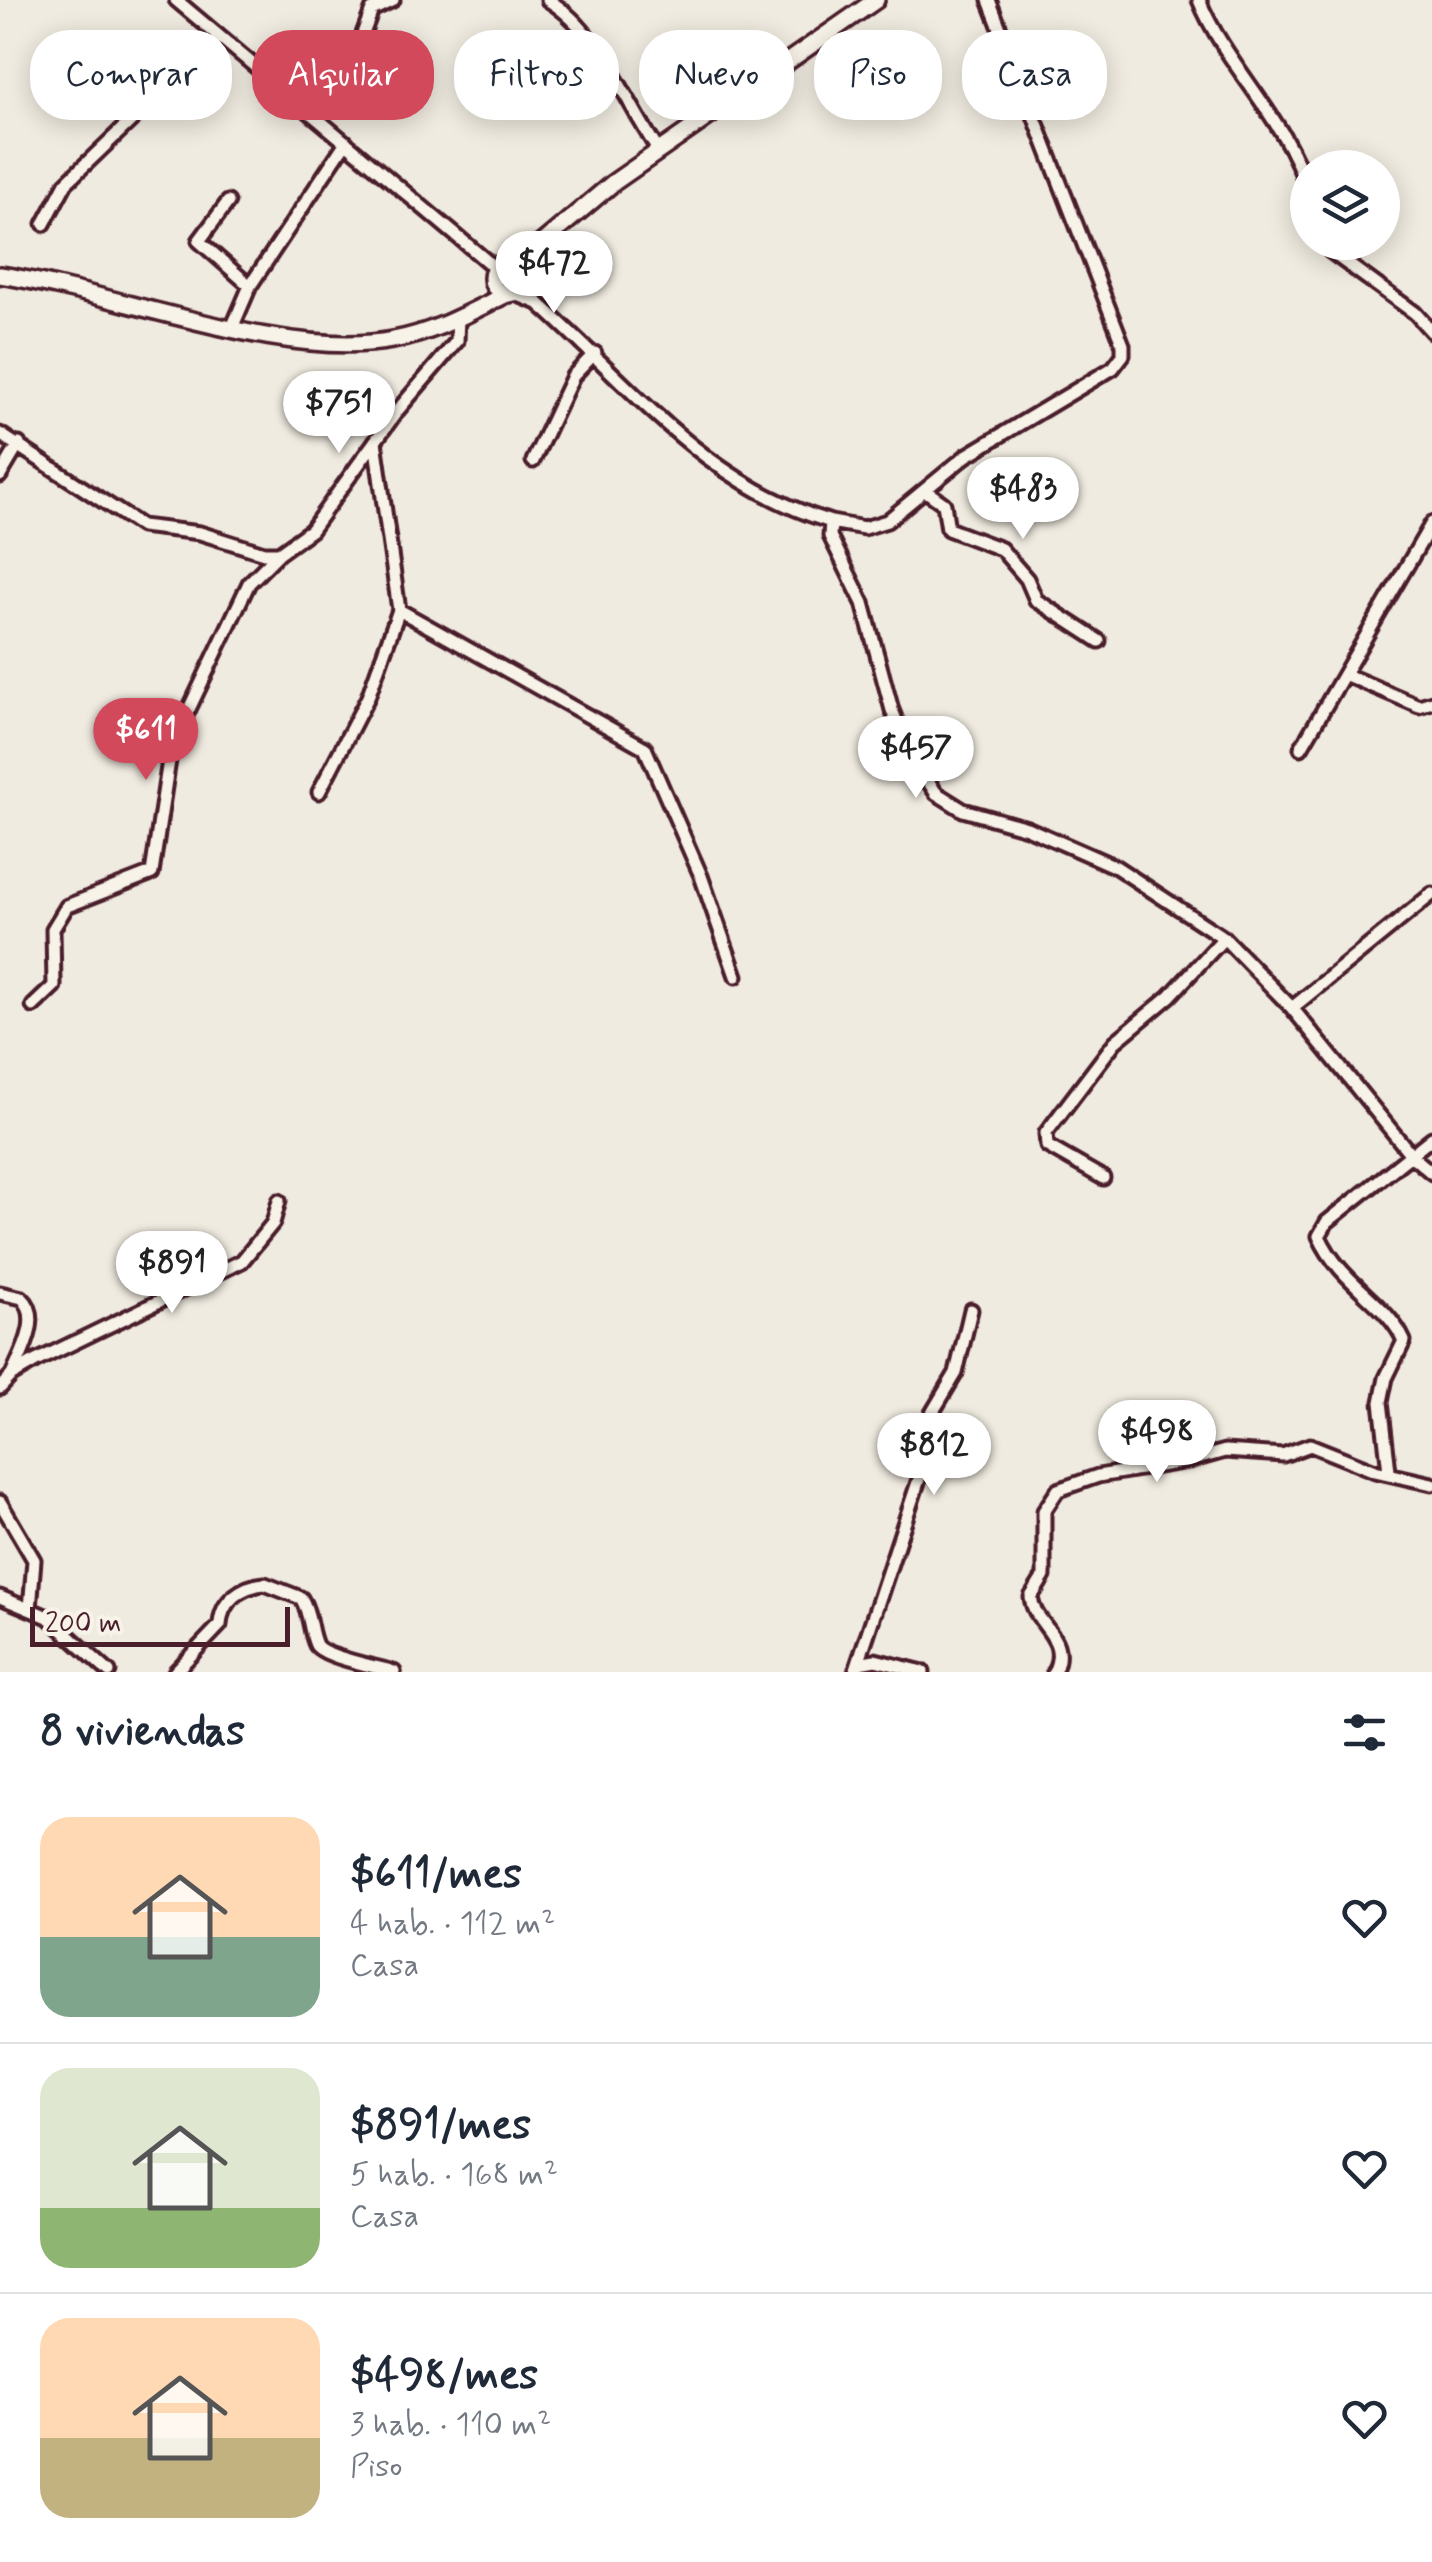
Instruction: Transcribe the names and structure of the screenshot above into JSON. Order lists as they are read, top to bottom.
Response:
{
  "scale_bar": "200 m",
  "page": {
    "chip": [
      "Comprar",
      "Alquilar",
      "Filtros",
      "Nuevo",
      "Piso",
      "Casa"
    ],
    "price": [
      "$472",
      "$751",
      "$483",
      "$611",
      "$457",
      "$891",
      "$498",
      "$812"
    ],
    "scale": "200 m",
    "heading": "8 viviendas",
    "list": [
      {
        "name": "$611/mes",
        "note": "4 hab. · 112 m² · Casa"
      },
      {
        "name": "$891/mes",
        "note": "5 hab. · 168 m² · Casa"
      },
      {
        "name": "$498/mes",
        "note": "3 hab. · 110 m² · Piso"
      }
    ]
  }
}
